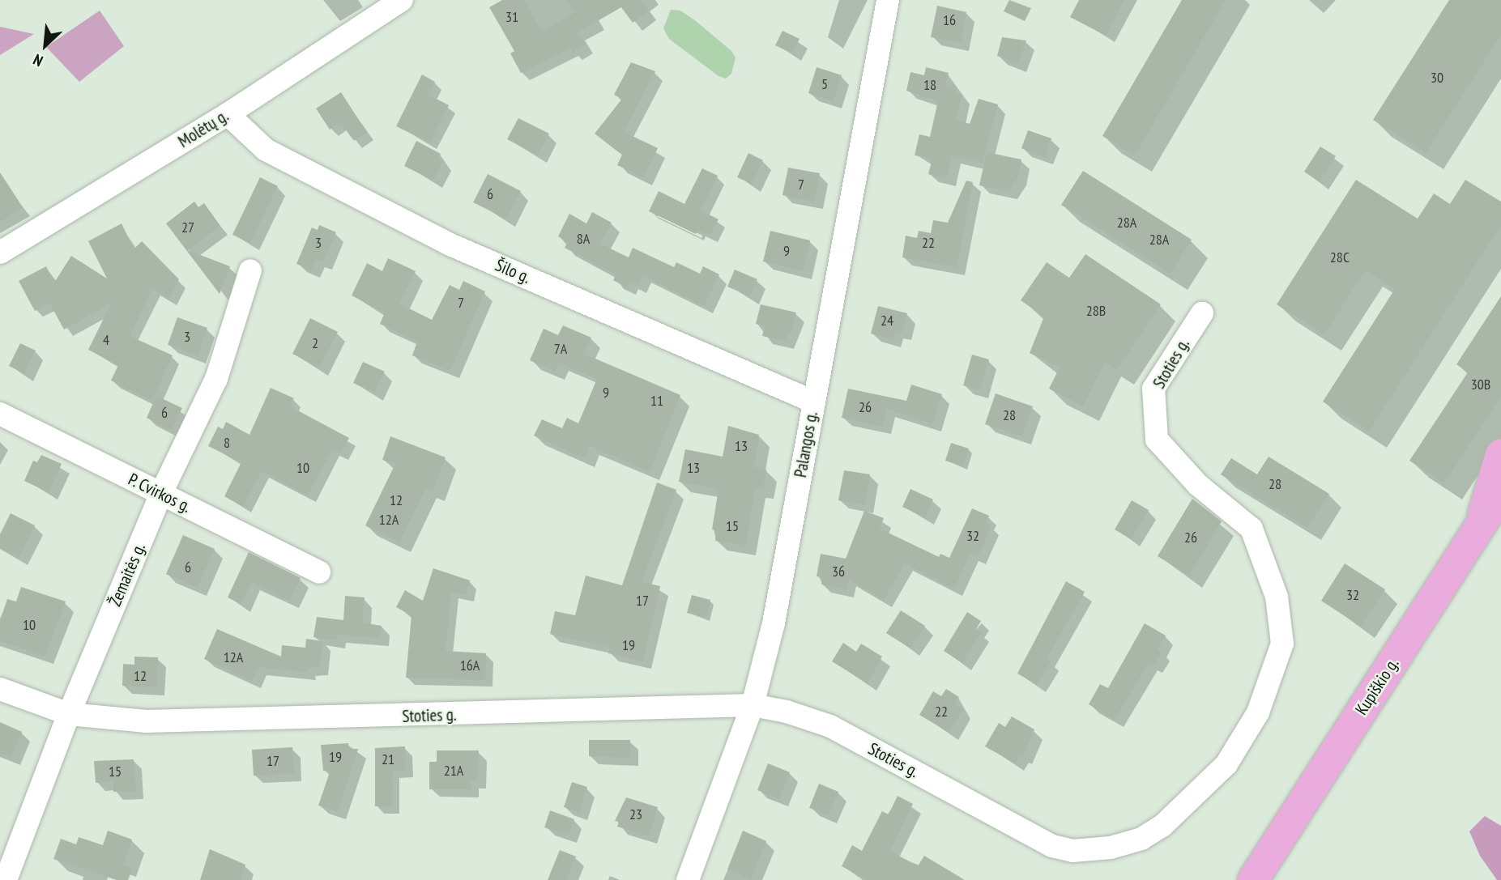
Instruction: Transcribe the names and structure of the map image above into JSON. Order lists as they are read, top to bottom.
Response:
{
  "streets": {
    "highway": ["Kupiškio g."],
    "street": [
      "Molėtų g.",
      "Šilo g.",
      "Stoties g.",
      "Palangos g.",
      "P. Cvirkos g.",
      "Žemaitės g."
    ]
  },
  "crossings": [
    ["Molėtų g.", "Šilo g."],
    ["Šilo g.", "Palangos g."],
    ["Stoties g.", "Palangos g."],
    ["Stoties g.", "Žemaitės g."],
    ["P. Cvirkos g.", "Žemaitės g."]
  ],
  "house_numbers": [
    "31",
    "16",
    "30",
    "5",
    "18",
    "7",
    "6",
    "28A",
    "27",
    "8A",
    "28A",
    "3",
    "22",
    "9",
    "28C",
    "7",
    "28B",
    "24",
    "3",
    "4",
    "2",
    "7A",
    "30B",
    "9",
    "11",
    "26",
    "6",
    "28",
    "8",
    "13",
    "10",
    "13",
    "28",
    "12",
    "12A",
    "15",
    "32",
    "26",
    "6",
    "36",
    "32",
    "17",
    "10",
    "19",
    "12A",
    "16A",
    "12",
    "22",
    "19",
    "21",
    "17",
    "21A",
    "15",
    "23"
  ],
  "north": "bottom left"
}
